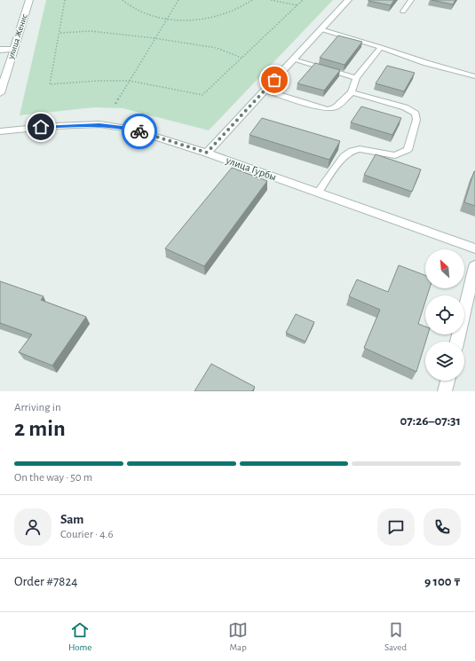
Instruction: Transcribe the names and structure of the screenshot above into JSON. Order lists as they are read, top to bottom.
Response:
{
  "streets": {
    "street": ["улица Женис", "улица Гурбы"]
  },
  "north": "top left",
  "page": {
    "heading": ["2 min", "Arriving in", "07:26–07:31"],
    "panel": [
      "Sam",
      "Courier · 4.6",
      "Order #7824",
      "9 100 ₸"
    ],
    "bar": "On the way · 50 m",
    "tabs": ["Home", "Map", "Saved"]
  }
}
